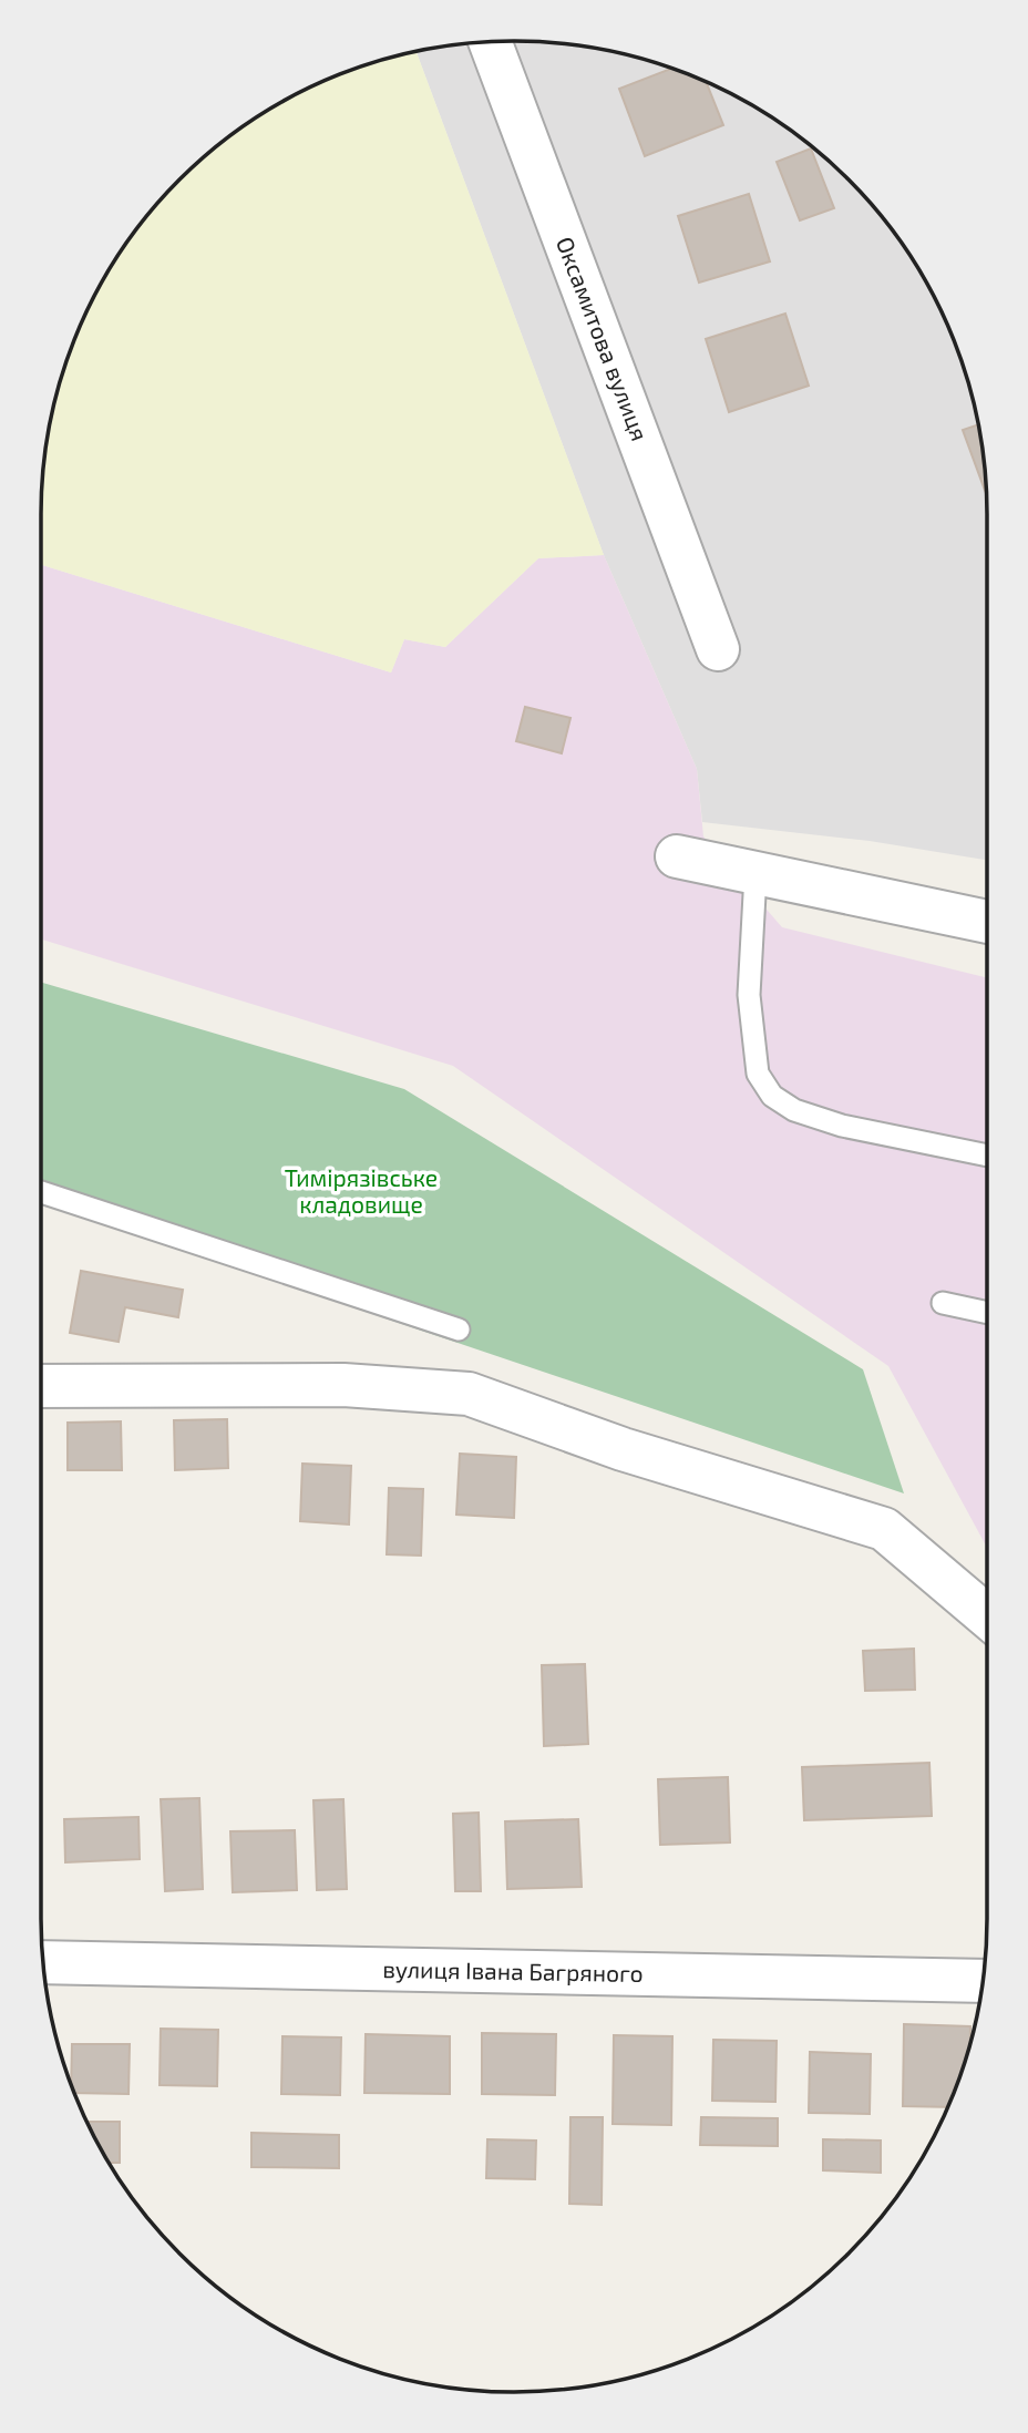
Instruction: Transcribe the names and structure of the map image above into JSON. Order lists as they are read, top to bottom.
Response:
{
  "streets": {
    "street": ["Оксамитова вулиця", "вулиця Івана Багряного"]
  },
  "parks": ["Тимірязівське кладовище"]
}
